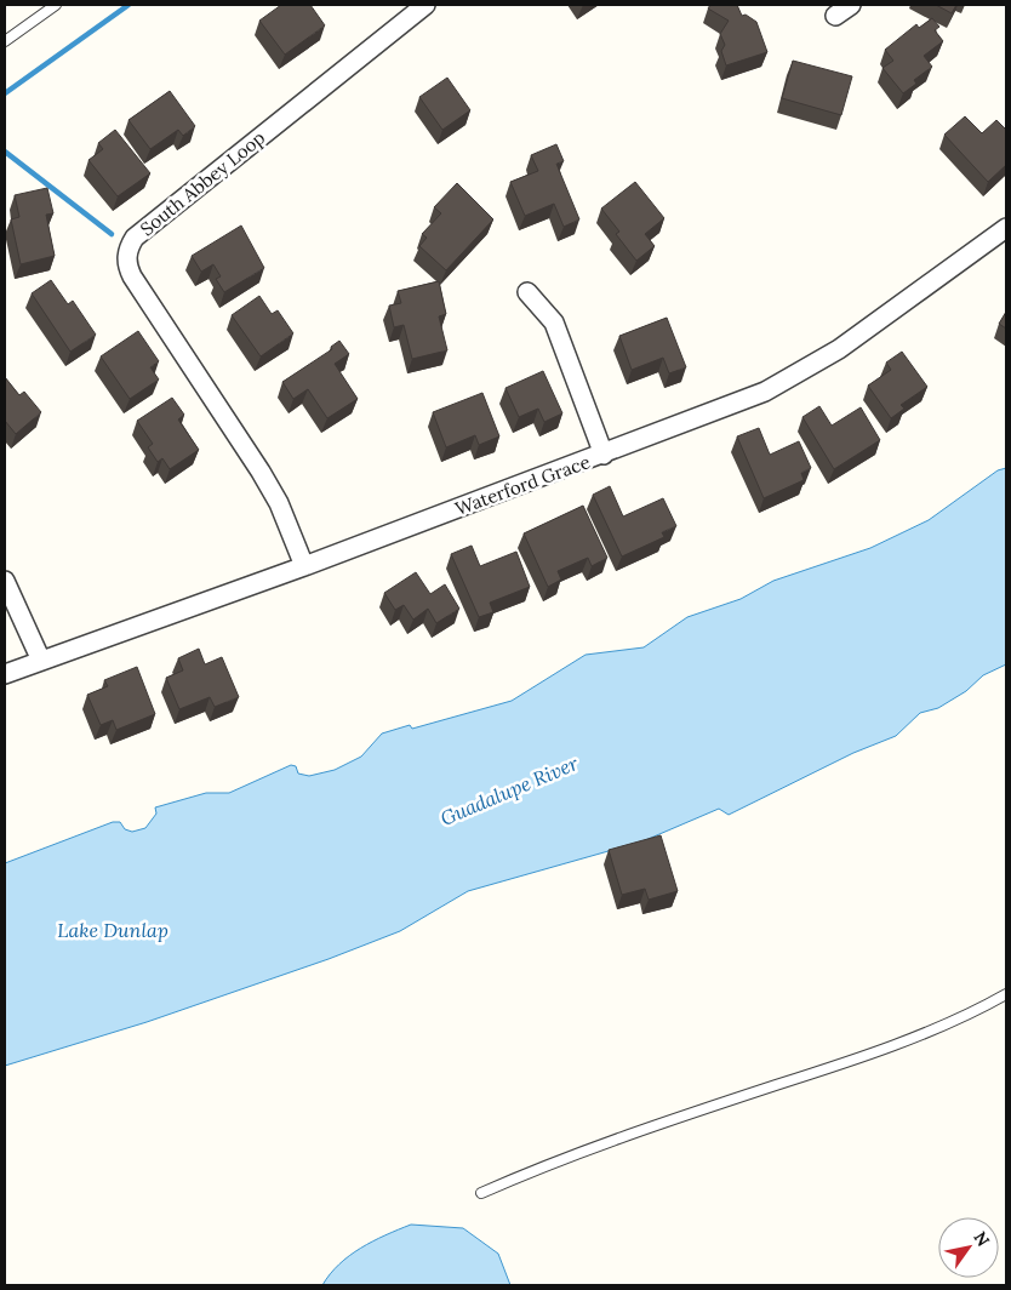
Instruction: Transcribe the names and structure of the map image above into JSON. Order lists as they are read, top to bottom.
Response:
{
  "streets": {
    "street": ["South Abbey Loop", "Waterford Grace"]
  },
  "crossings": [
    ["South Abbey Loop", "Waterford Grace"]
  ],
  "water": ["Guadalupe River", "Lake Dunlap"],
  "north": "top right"
}
